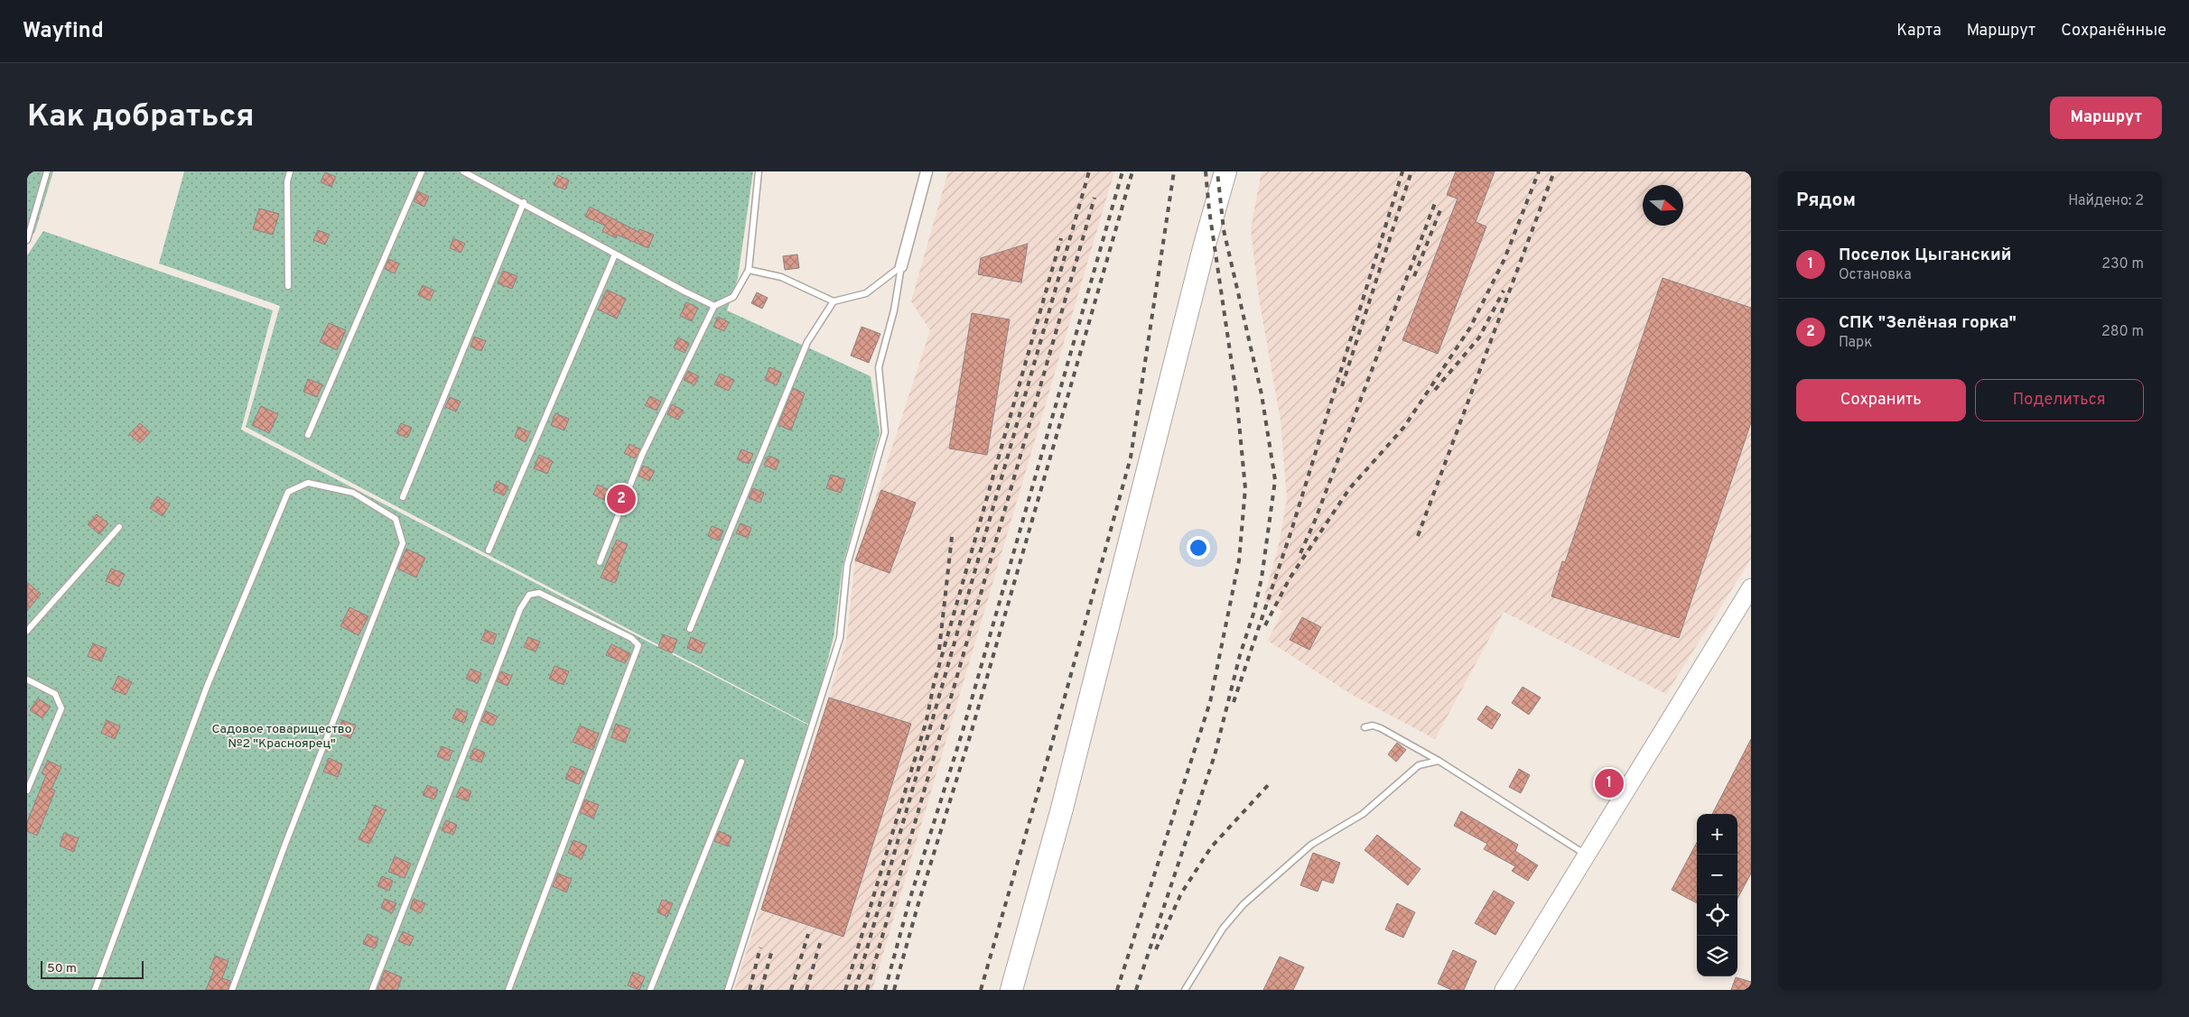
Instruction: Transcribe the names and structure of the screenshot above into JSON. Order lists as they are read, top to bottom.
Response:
{
  "parks": ["Садовое товарищество №2 \"Красноярец\""],
  "scale_bar": "50 m",
  "north": "right",
  "page": {
    "header": "Wayfind",
    "nav": ["Карта", "Маршрут", "Сохранённые"],
    "buttons": [
      "Маршрут",
      ["Сохранить", "Поделиться"]
    ],
    "title": "Как добраться",
    "heading": ["Рядом", "Найдено: 2"],
    "list": [
      {
        "mark": "1",
        "name": "Поселок Цыганский",
        "note": "Остановка",
        "value": "230 m"
      },
      {
        "mark": "2",
        "name": "СПК \"Зелёная горка\"",
        "note": "Парк",
        "value": "280 m"
      }
    ],
    "pins": ["2", "1"],
    "map_buttons": ["+", "−"],
    "scale": "50 m"
  }
}
